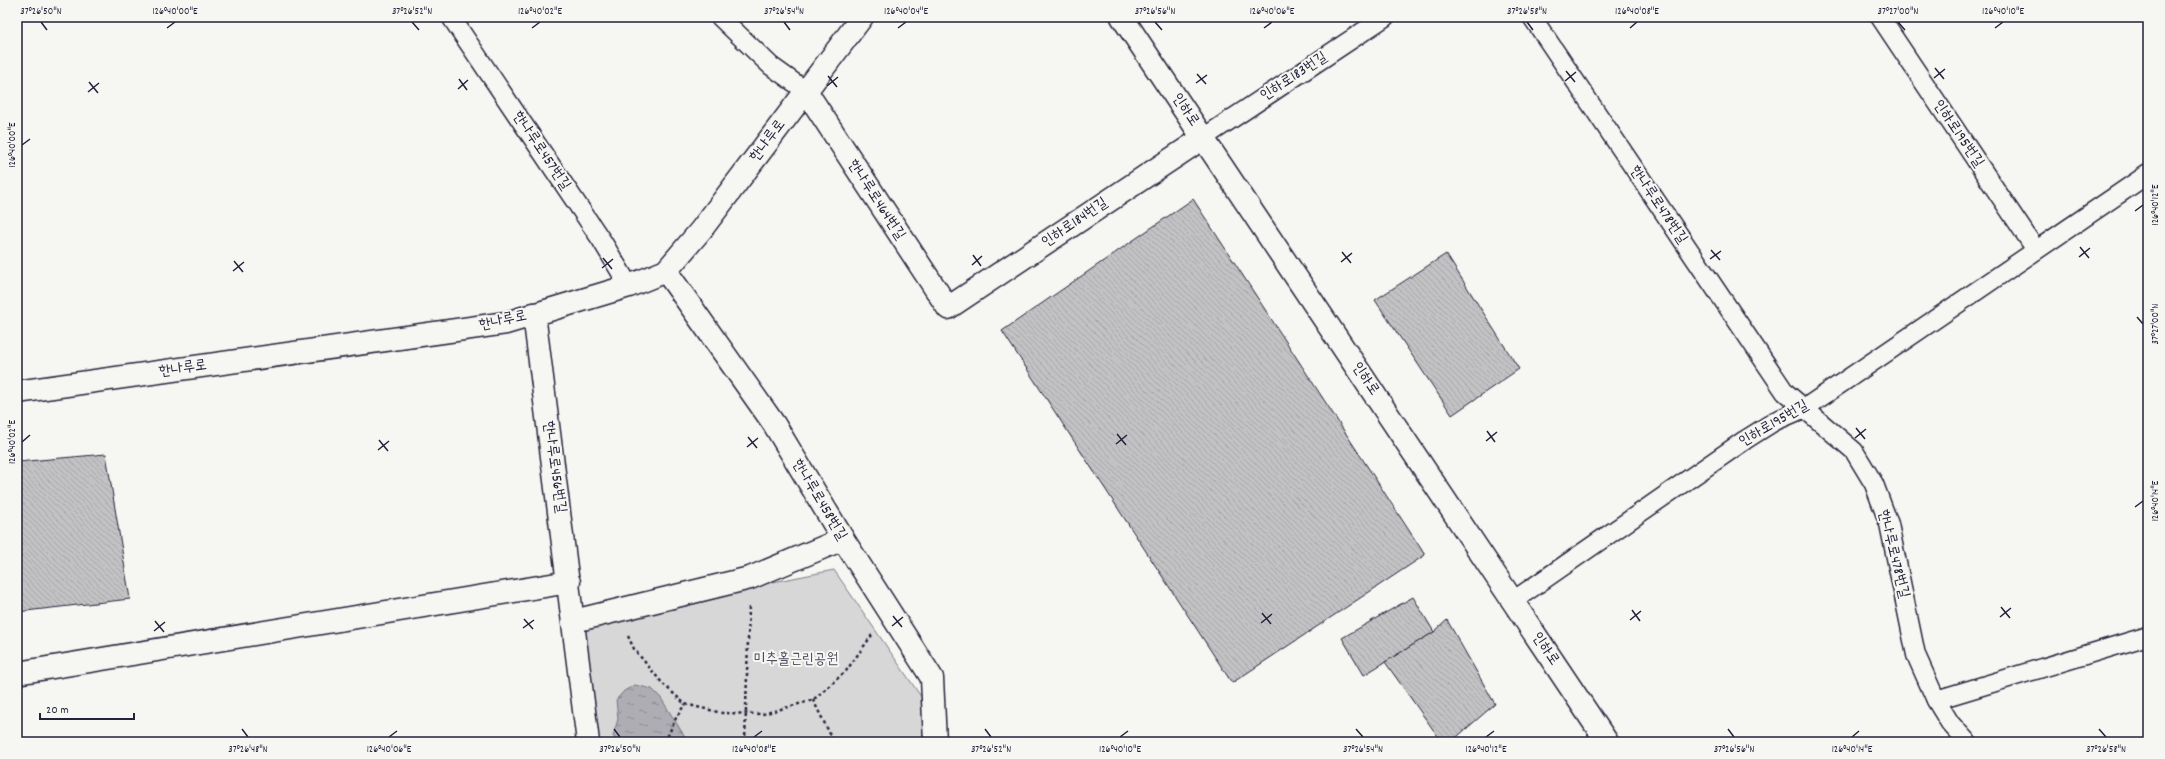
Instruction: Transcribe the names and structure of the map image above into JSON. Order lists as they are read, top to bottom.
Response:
{
  "streets": {
    "street": [
      "인하로",
      "한나루로",
      "한나루로464번길",
      "인하로184번길",
      "한나루로456번길",
      "한나루로458번길"
    ],
    "lane": [
      "인하로183번길",
      "인하로195번길",
      "한나루로457번길",
      "한나루로478번길"
    ]
  },
  "crossings": [
    ["인하로183번길", "인하로"],
    ["인하로183번길", "인하로184번길"],
    ["인하로", "인하로195번길"],
    ["인하로", "인하로184번길"],
    ["인하로195번길", "한나루로478번길"],
    ["한나루로", "한나루로457번길"],
    ["한나루로", "한나루로464번길"],
    ["한나루로", "한나루로456번길"],
    ["한나루로", "한나루로458번길"],
    ["한나루로464번길", "인하로184번길"]
  ],
  "parks": ["미추홀근린공원"],
  "scale_bar": "20 m",
  "coordinates": [
    "37°26'50\"N",
    "126°40'00\"E",
    "37°26'52\"N",
    "126°40'02\"E",
    "37°26'54\"N",
    "126°40'04\"E",
    "37°26'56\"N",
    "126°40'06\"E",
    "37°26'58\"N",
    "126°40'08\"E",
    "37°27'00\"N",
    "126°40'10\"E",
    "126°40'12\"E",
    "126°40'14\"E",
    "37°26'48\"N"
  ]
}
